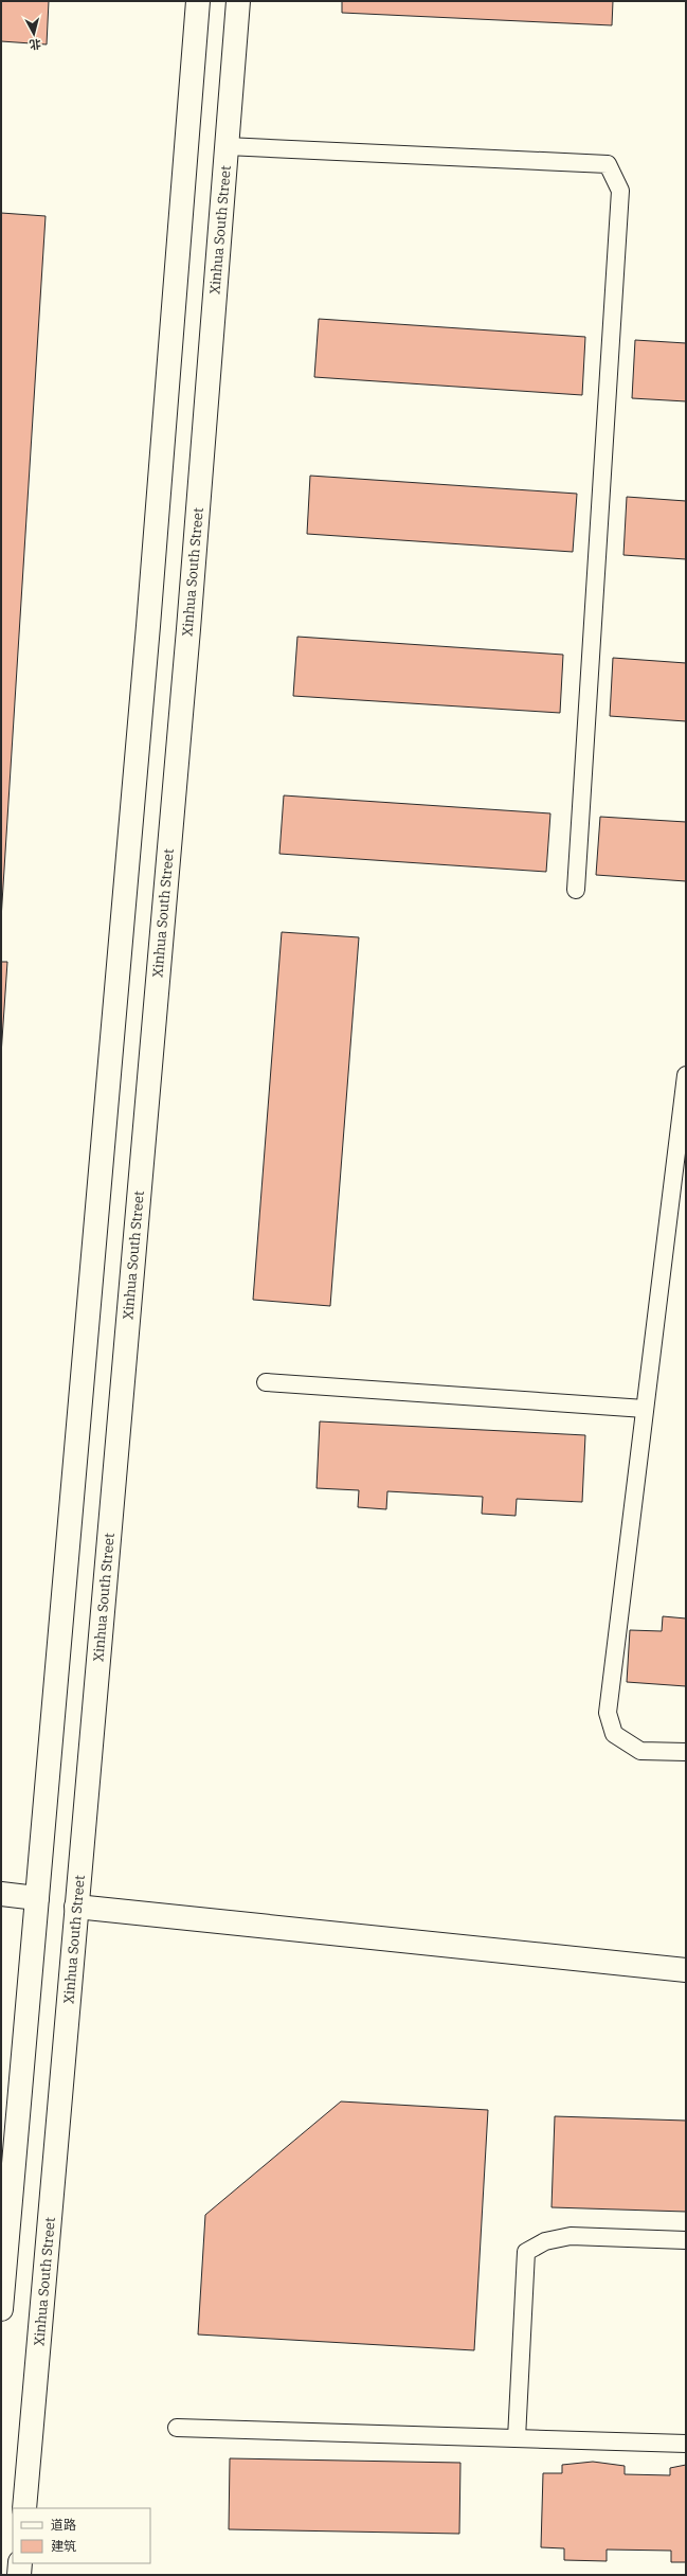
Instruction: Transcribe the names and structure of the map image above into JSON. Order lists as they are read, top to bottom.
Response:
{
  "streets": {
    "main road": ["Xinhua South Street"]
  },
  "legend": ["道路", "建筑"],
  "north": "bottom"
}
